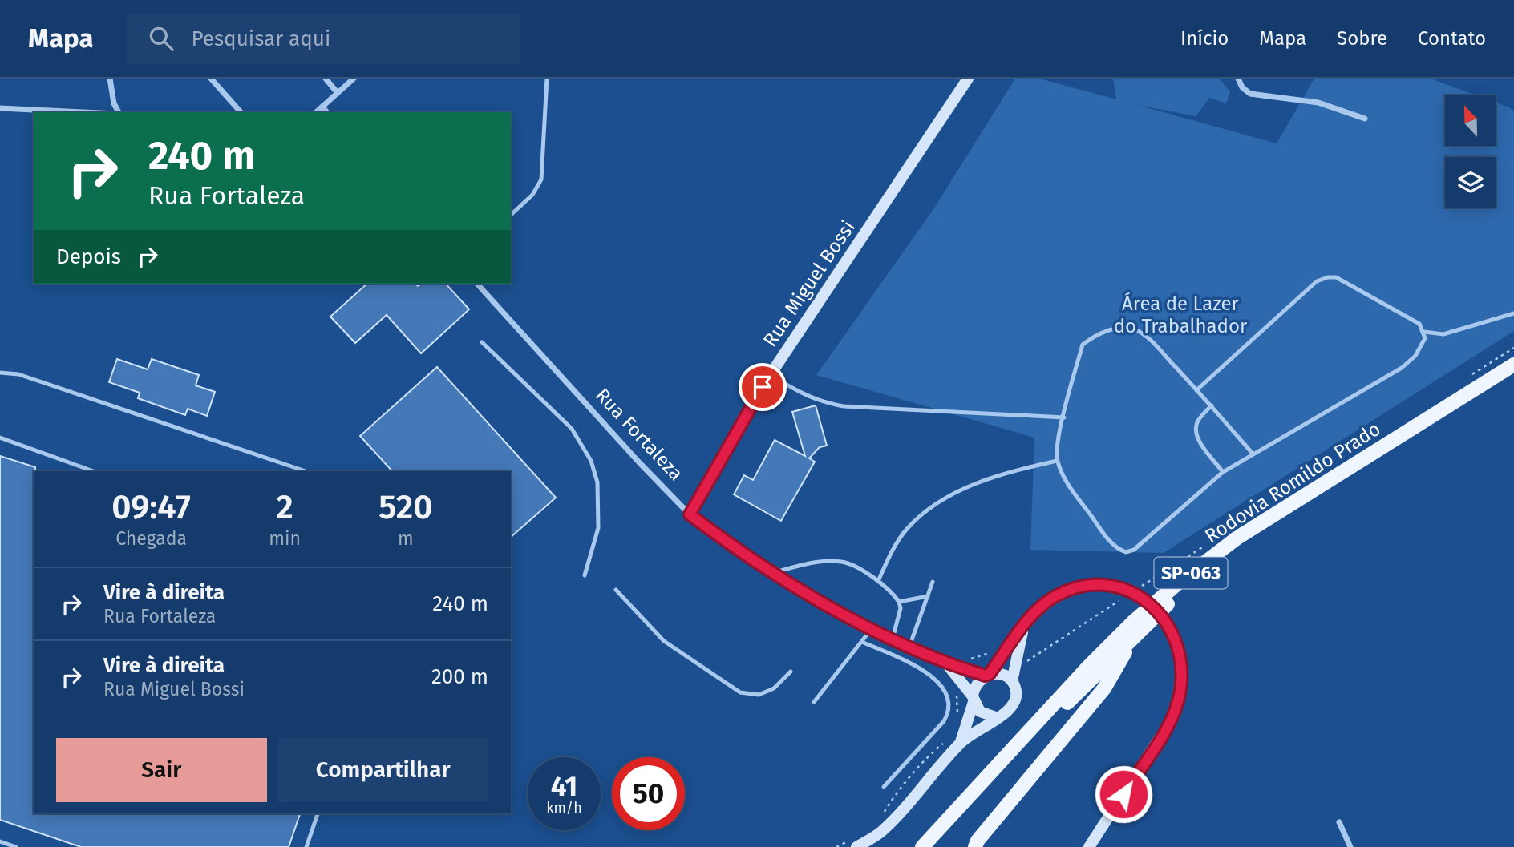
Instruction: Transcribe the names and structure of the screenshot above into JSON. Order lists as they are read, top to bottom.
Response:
{
  "streets": {
    "main road": [
      "Rua Miguel Bossi",
      "Rua Fortaleza",
      "Rodovia Romildo Prado",
      "SP-063"
    ]
  },
  "crossings": [
    ["Rua Miguel Bossi", "Rua Fortaleza"]
  ],
  "parks": ["Área de Lazer do Trabalhador"],
  "north": "top",
  "page": {
    "header": "Mapa",
    "search": "Pesquisar aqui",
    "nav": [
      "Início",
      "Mapa",
      "Sobre",
      "Contato"
    ],
    "turn": ["240 m", "Rua Fortaleza"],
    "then": "Depois",
    "eta": [
      "09:47",
      "Chegada",
      "2",
      "min",
      "520",
      "m"
    ],
    "list": [
      {
        "name": "Vire à direita",
        "note": "Rua Fortaleza",
        "value": "240 m"
      },
      {
        "name": "Vire à direita",
        "note": "Rua Miguel Bossi",
        "value": "200 m"
      }
    ],
    "buttons": ["Sair", "Compartilhar"],
    "speed": "41 km/h",
    "limit": "50"
  }
}
